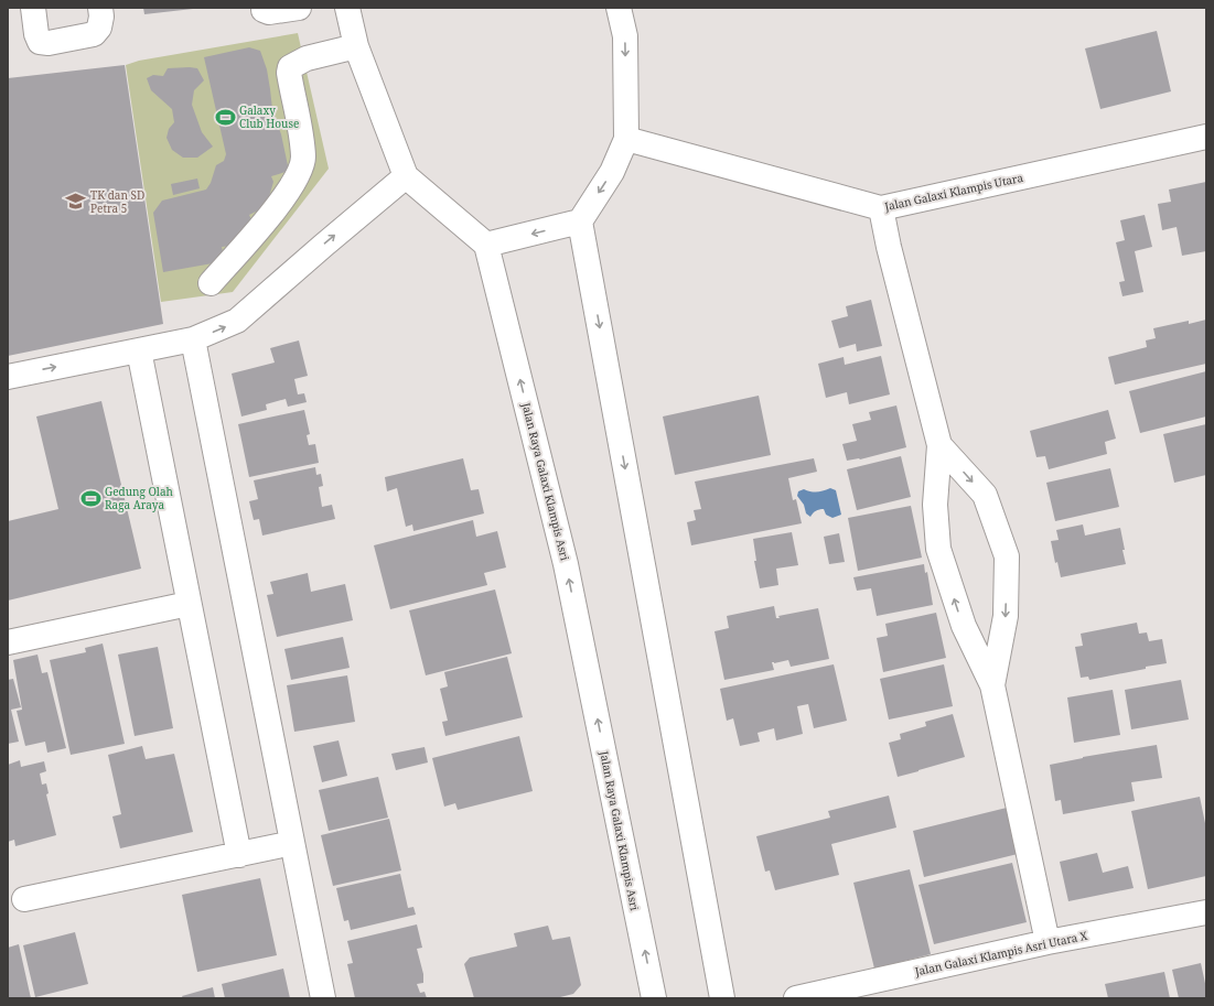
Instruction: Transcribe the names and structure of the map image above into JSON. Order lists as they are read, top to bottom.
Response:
{
  "streets": {
    "street": ["Jalan Galaxi Klampis Utara", "Jalan Raya Galaxi Klampis Asri", "Jalan Galaxi Klampis Asri Utara X"]
  },
  "places": {
    "sports": ["Galaxy Club House", "Gedung Olah Raga Araya"],
    "school or university": ["TK dan SD Petra 5"]
  }
}
